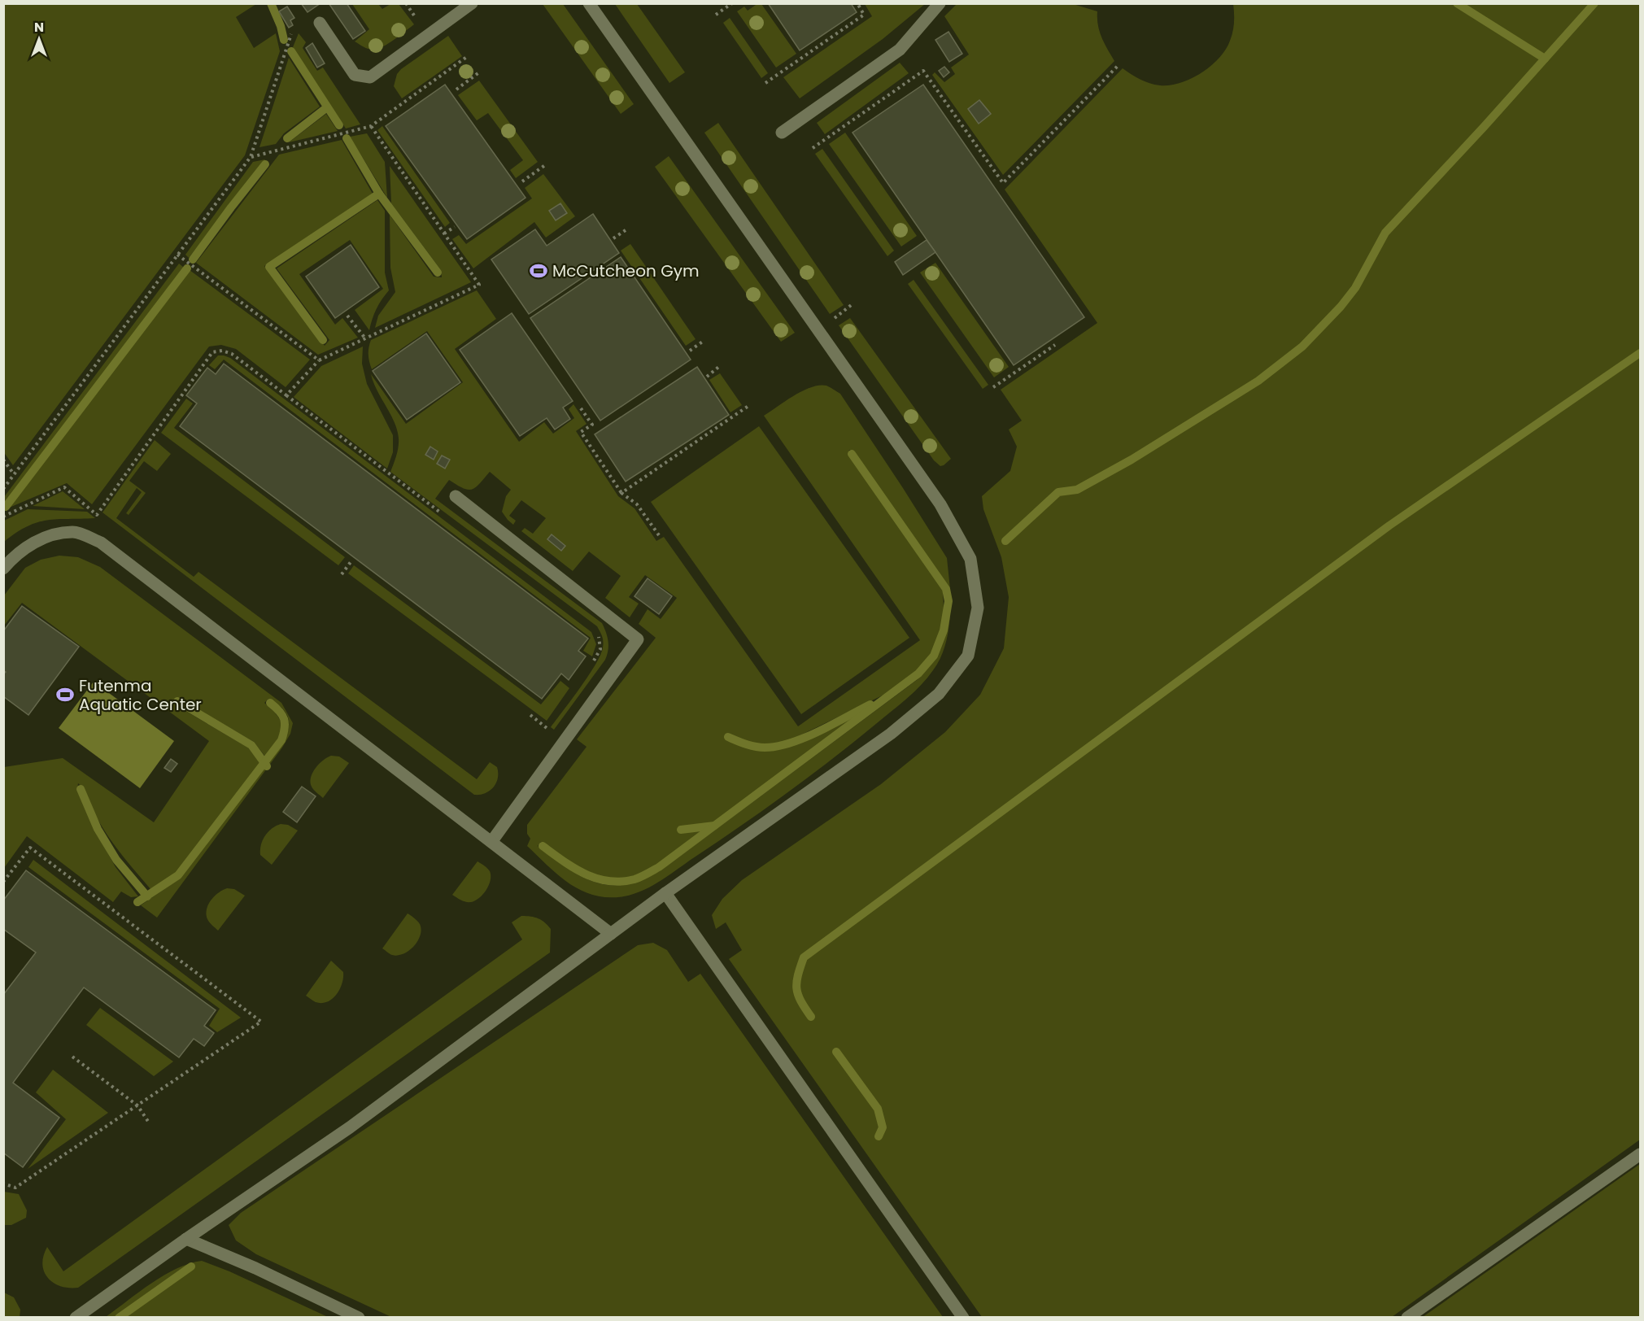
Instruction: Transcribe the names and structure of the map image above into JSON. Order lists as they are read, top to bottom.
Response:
{
  "places": {
    "sports": ["McCutcheon Gym", "Futenma Aquatic Center"]
  },
  "north": "top"
}
